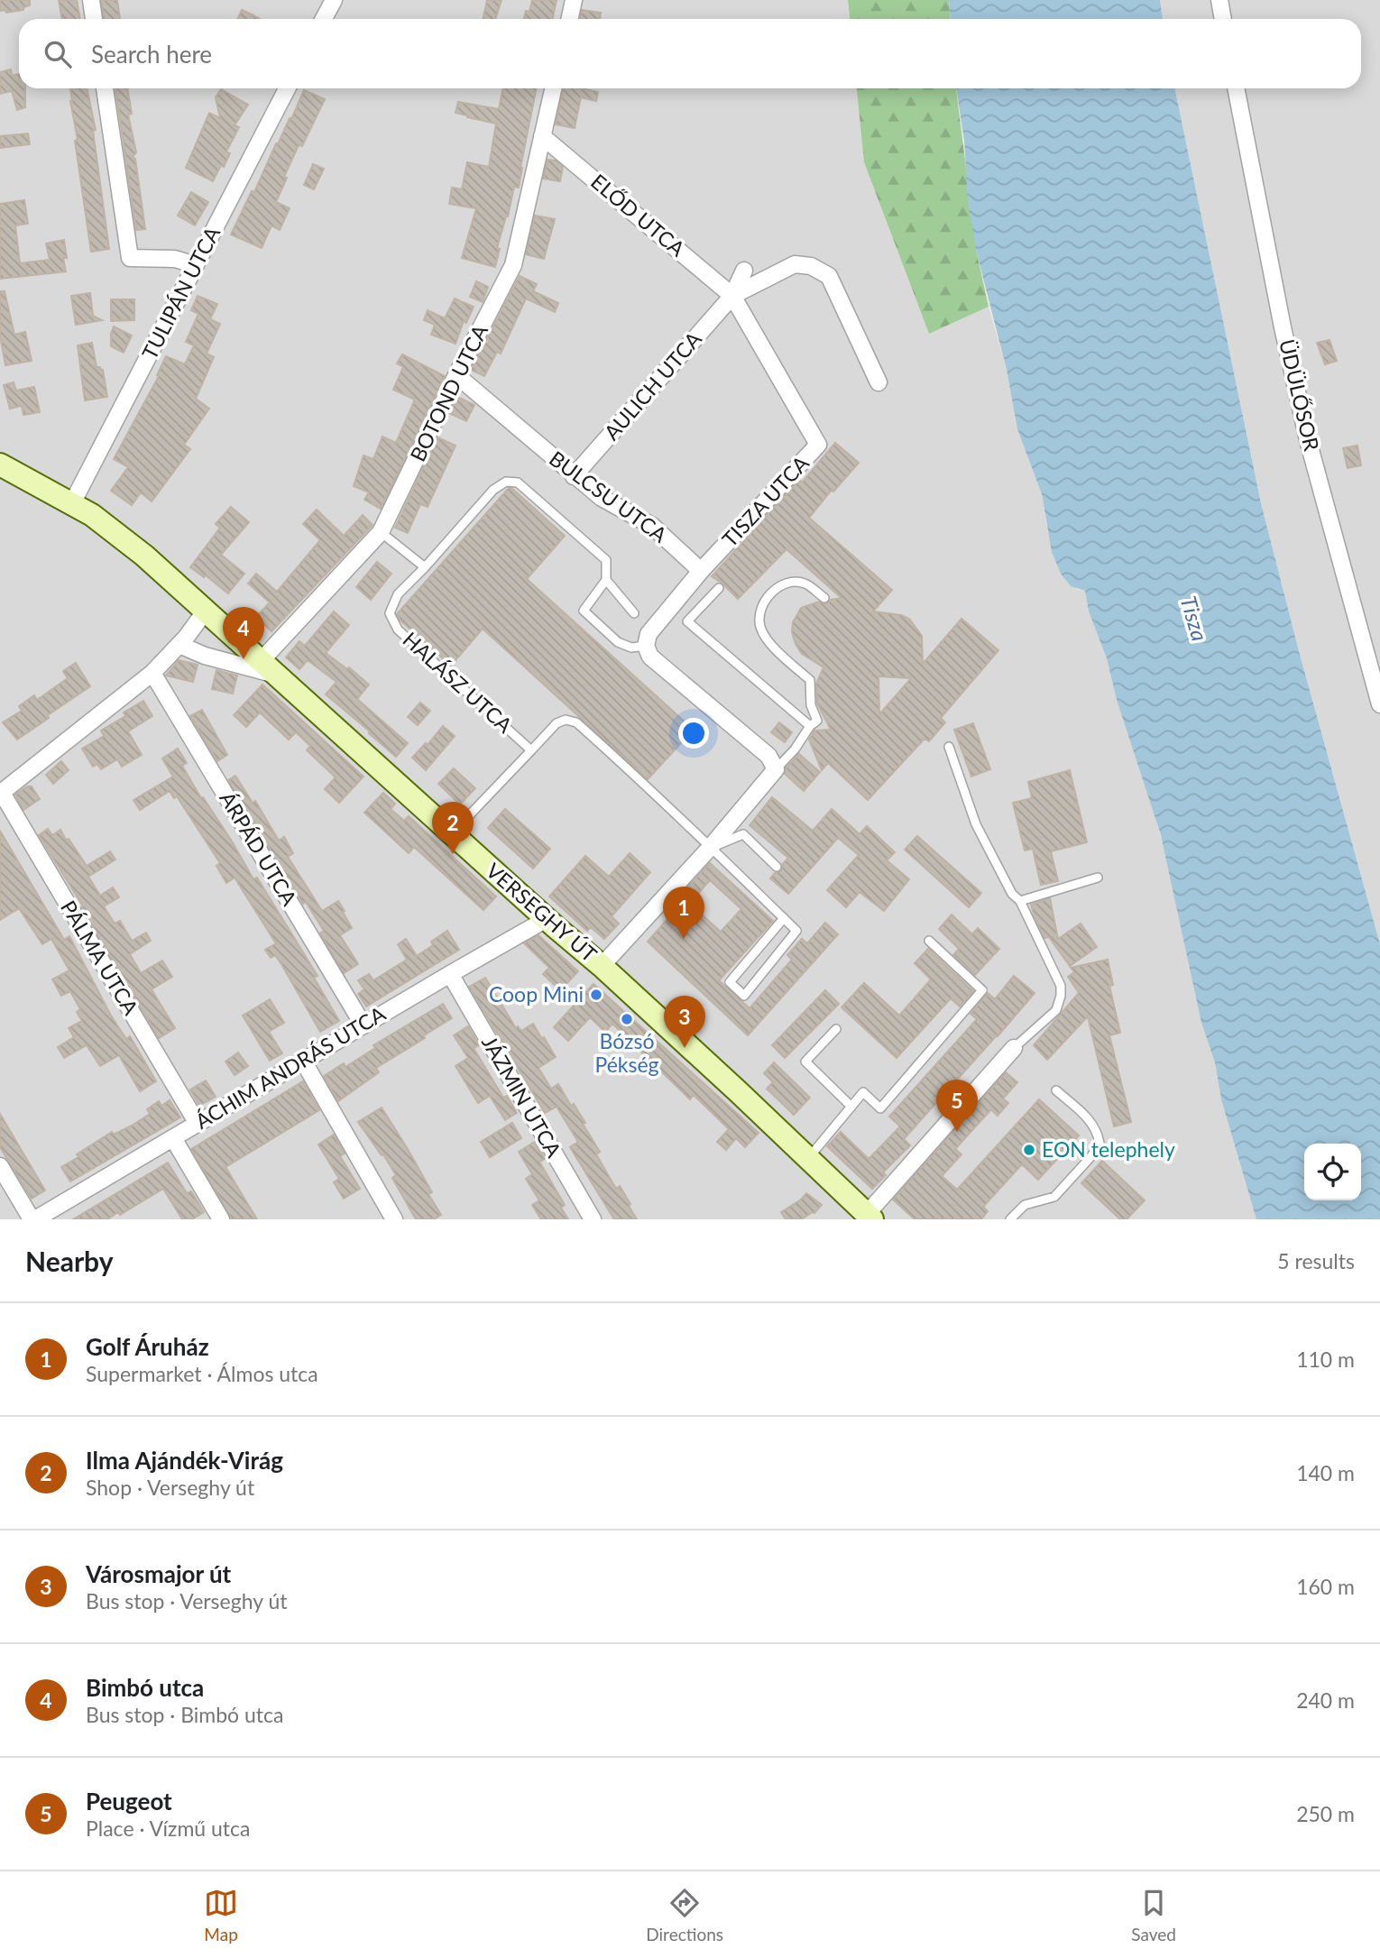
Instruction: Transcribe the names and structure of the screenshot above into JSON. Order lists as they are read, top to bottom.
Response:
{
  "streets": {
    "main road": ["VERSEGHY ÚT"],
    "street": [
      "ELŐD UTCA",
      "TULIPÁN UTCA",
      "AULICH UTCA",
      "BOTOND UTCA",
      "ÜDÜLŐSOR",
      "BULCSU UTCA",
      "TISZA UTCA",
      "ÁRPÁD UTCA",
      "PÁLMA UTCA",
      "ÁCHIM ANDRÁS UTCA",
      "JÁZMIN UTCA"
    ],
    "lane": ["HALÁSZ UTCA"]
  },
  "crossings": [
    ["ELŐD UTCA", "AULICH UTCA"],
    ["ELŐD UTCA", "BOTOND UTCA"],
    ["ELŐD UTCA", "TISZA UTCA"],
    ["TULIPÁN UTCA", "VERSEGHY ÚT"],
    ["AULICH UTCA", "BULCSU UTCA"],
    ["AULICH UTCA", "TISZA UTCA"],
    ["BOTOND UTCA", "BULCSU UTCA"],
    ["BOTOND UTCA", "VERSEGHY ÚT"],
    ["BULCSU UTCA", "TISZA UTCA"],
    ["HALÁSZ UTCA", "VERSEGHY ÚT"],
    ["ÁRPÁD UTCA", "ÁCHIM ANDRÁS UTCA"],
    ["VERSEGHY ÚT", "ÁCHIM ANDRÁS UTCA"],
    ["PÁLMA UTCA", "ÁCHIM ANDRÁS UTCA"],
    ["ÁCHIM ANDRÁS UTCA", "JÁZMIN UTCA"]
  ],
  "water": ["Tisza"],
  "places": ["Coop Mini", "Bózsó Pékség", "EON telephely"],
  "page": {
    "search": "Search here",
    "pins": [
      "4",
      "2",
      "1",
      "3",
      "5"
    ],
    "heading": ["Nearby", "5 results"],
    "list": [
      {
        "mark": "1",
        "name": "Golf Áruház",
        "note": "Supermarket · Álmos utca",
        "value": "110 m"
      },
      {
        "mark": "2",
        "name": "Ilma Ajándék-Virág",
        "note": "Shop · Verseghy út",
        "value": "140 m"
      },
      {
        "mark": "3",
        "name": "Városmajor út",
        "note": "Bus stop · Verseghy út",
        "value": "160 m"
      },
      {
        "mark": "4",
        "name": "Bimbó utca",
        "note": "Bus stop · Bimbó utca",
        "value": "240 m"
      },
      {
        "mark": "5",
        "name": "Peugeot",
        "note": "Place · Vízmű utca",
        "value": "250 m"
      }
    ],
    "nav": ["Map", "Directions", "Saved"]
  }
}
